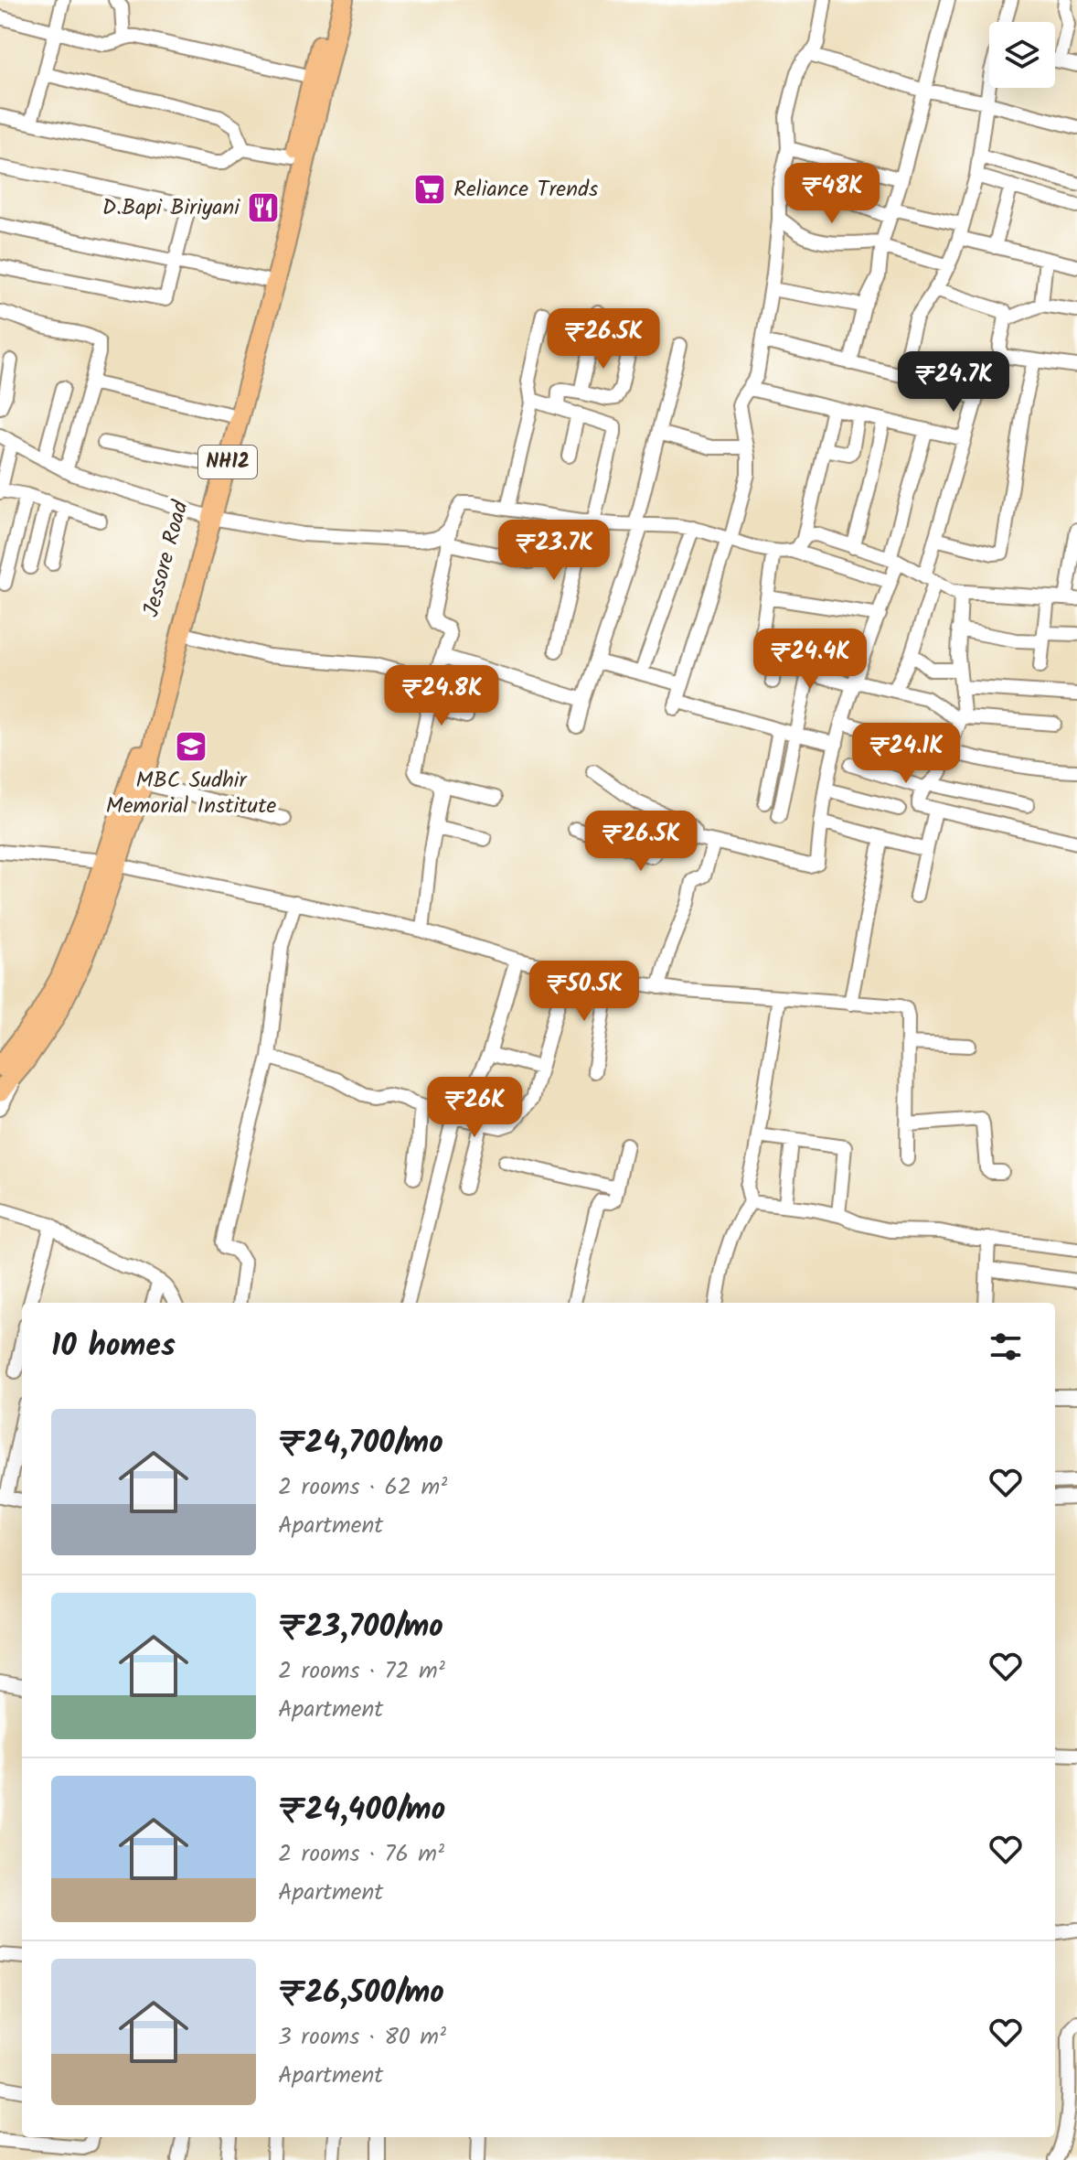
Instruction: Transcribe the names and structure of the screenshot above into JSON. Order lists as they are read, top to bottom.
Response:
{
  "streets": {
    "highway": ["NH12", "Jessore Road"]
  },
  "crossings": [
    ["NH12", "Jessore Road"]
  ],
  "places": {
    "supermarket": ["Reliance Trends"],
    "restaurant": ["D.Bapi Biriyani"],
    "school or university": ["MBC Sudhir Memorial Institute"]
  },
  "page": {
    "price": [
      "₹48K",
      "₹26.5K",
      "₹24.7K",
      "₹23.7K",
      "₹24.4K",
      "₹24.8K",
      "₹24.1K",
      "₹26.5K",
      "₹50.5K",
      "₹26K"
    ],
    "heading": "10 homes",
    "list": [
      {
        "name": "₹24,700/mo",
        "note": "2 rooms · 62 m² · Apartment"
      },
      {
        "name": "₹23,700/mo",
        "note": "2 rooms · 72 m² · Apartment"
      },
      {
        "name": "₹24,400/mo",
        "note": "2 rooms · 76 m² · Apartment"
      },
      {
        "name": "₹26,500/mo",
        "note": "3 rooms · 80 m² · Apartment"
      }
    ]
  }
}
